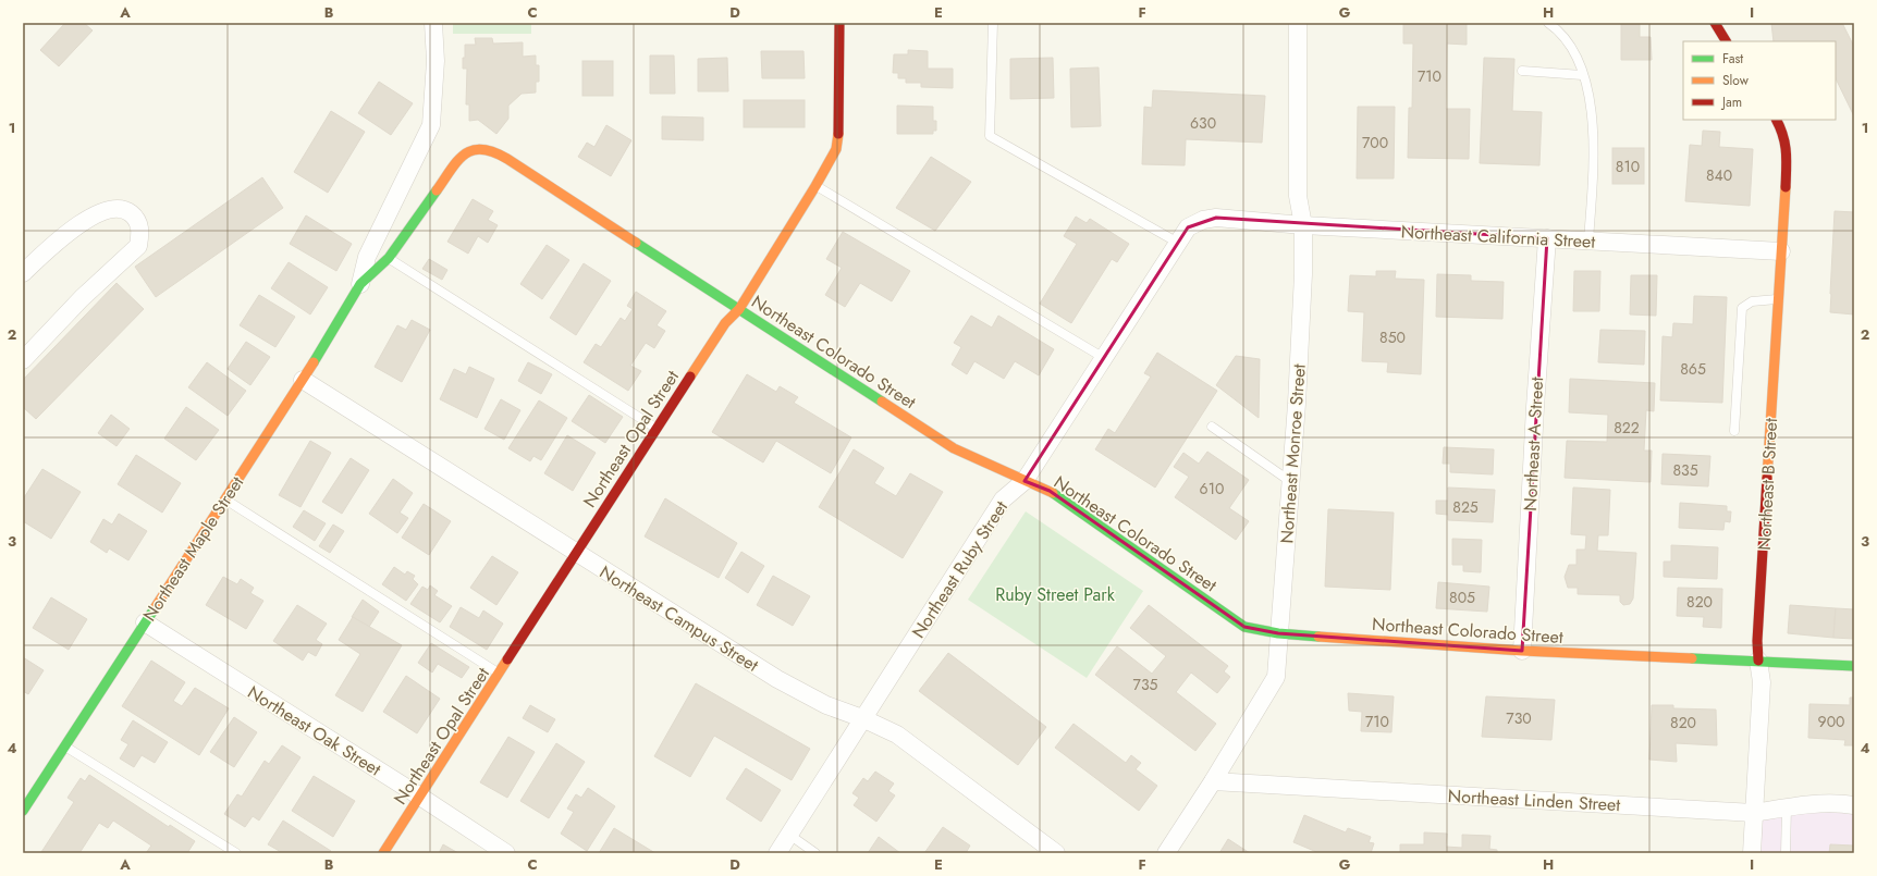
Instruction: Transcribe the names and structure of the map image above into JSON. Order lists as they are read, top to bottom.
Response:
{
  "streets": {
    "street": [
      "Northeast California Street",
      "Northeast Colorado Street",
      "Northeast Opal Street",
      "Northeast A Street",
      "Northeast Monroe Street",
      "Northeast B Street",
      "Northeast Maple Street",
      "Northeast Ruby Street",
      "Northeast Campus Street",
      "Northeast Oak Street",
      "Northeast Linden Street"
    ]
  },
  "crossings": [
    ["Northeast California Street", "Northeast A Street"],
    ["Northeast California Street", "Northeast Monroe Street"],
    ["Northeast California Street", "Northeast B Street"],
    ["Northeast California Street", "Northeast Ruby Street"],
    ["Northeast Colorado Street", "Northeast Opal Street"],
    ["Northeast Colorado Street", "Northeast A Street"],
    ["Northeast Colorado Street", "Northeast Monroe Street"],
    ["Northeast Colorado Street", "Northeast B Street"],
    ["Northeast Colorado Street", "Northeast Maple Street"],
    ["Northeast Colorado Street", "Northeast Ruby Street"],
    ["Northeast Opal Street", "Northeast Campus Street"],
    ["Northeast Opal Street", "Northeast Oak Street"],
    ["Northeast Monroe Street", "Northeast Linden Street"],
    ["Northeast B Street", "Northeast Linden Street"],
    ["Northeast Maple Street", "Northeast Campus Street"],
    ["Northeast Maple Street", "Northeast Oak Street"],
    ["Northeast Ruby Street", "Northeast Campus Street"]
  ],
  "parks": ["Ruby Street Park"],
  "house_numbers": [
    "710",
    "630",
    "700",
    "810",
    "840",
    "850",
    "865",
    "822",
    "835",
    "610",
    "825",
    "805",
    "820",
    "735",
    "730",
    "710",
    "900",
    "820"
  ],
  "legend": ["Fast", "Slow", "Jam"],
  "grid": {
    "columns": [
      "A",
      "B",
      "C",
      "D",
      "E",
      "F",
      "G",
      "H",
      "I"
    ],
    "rows": [
      "1",
      "2",
      "3",
      "4"
    ]
  }
}
